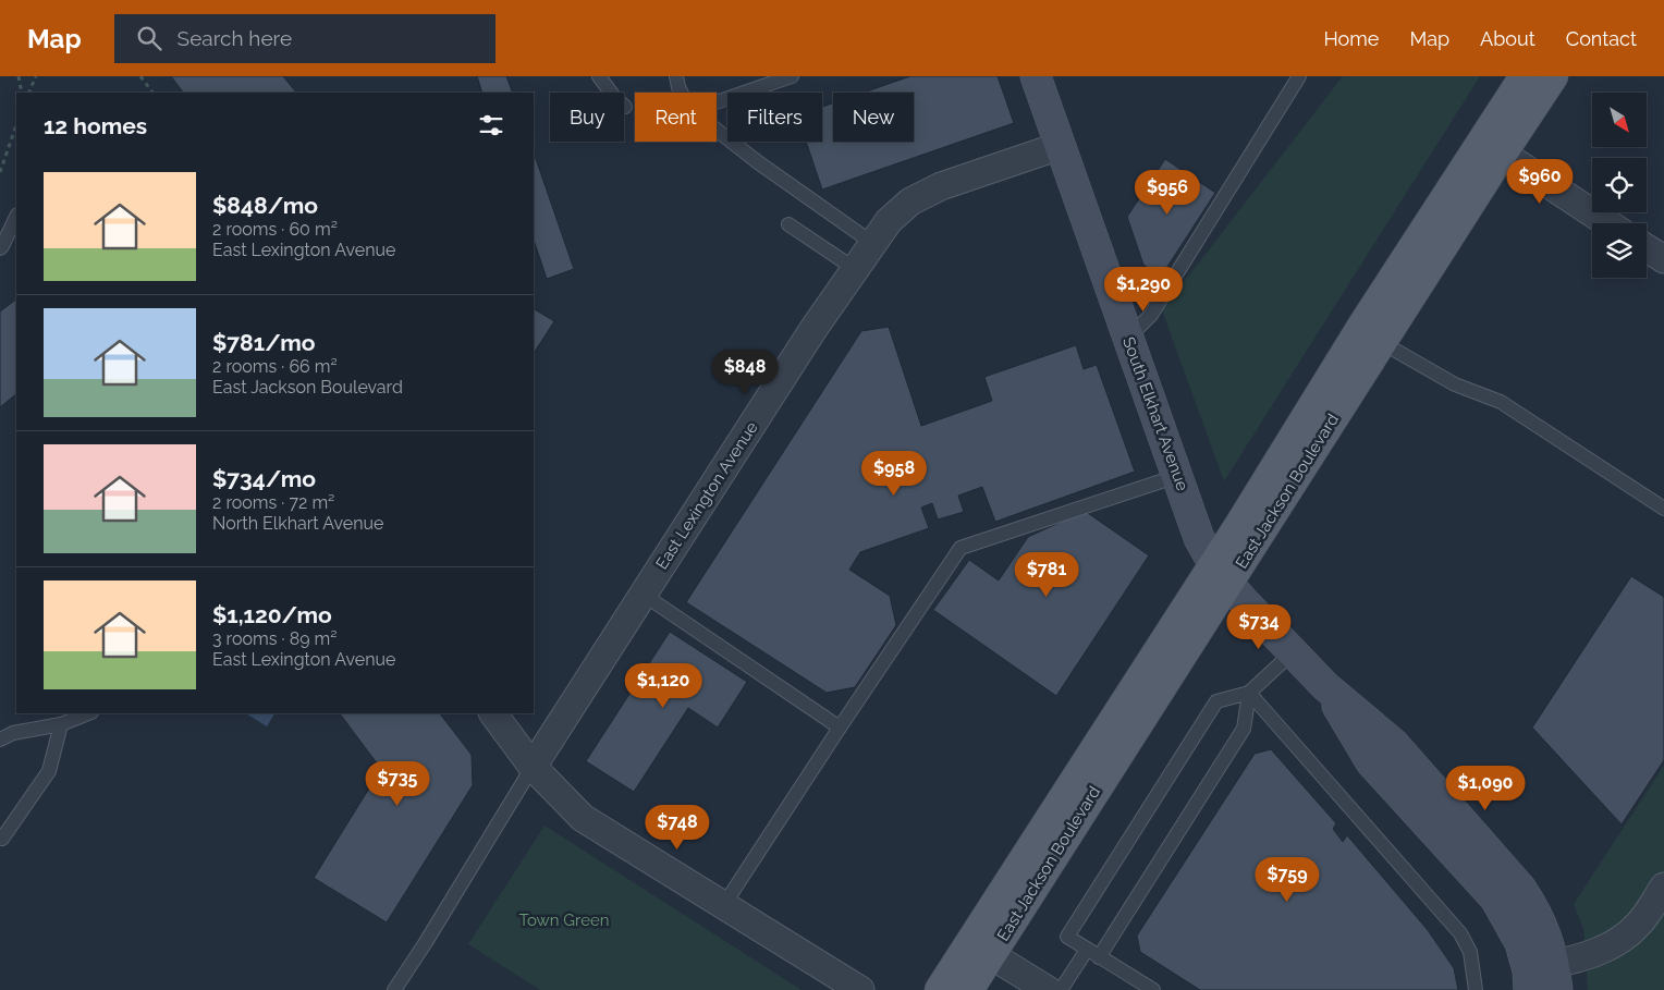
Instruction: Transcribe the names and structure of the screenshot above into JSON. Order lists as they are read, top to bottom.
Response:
{
  "streets": {
    "main road": ["South Elkhart Avenue", "East Jackson Boulevard"],
    "street": ["East Lexington Avenue"]
  },
  "crossings": [
    ["South Elkhart Avenue", "East Jackson Boulevard"],
    ["South Elkhart Avenue", "East Lexington Avenue"]
  ],
  "parks": ["Town Green"],
  "north": "bottom right",
  "page": {
    "header": "Map",
    "search": "Search here",
    "nav": [
      "Home",
      "Map",
      "About",
      "Contact"
    ],
    "chip": [
      "Buy",
      "Rent",
      "Filters",
      "New"
    ],
    "heading": "12 homes",
    "list": [
      {
        "name": "$848/mo",
        "note": "2 rooms · 60 m² · East Lexington Avenue"
      },
      {
        "name": "$781/mo",
        "note": "2 rooms · 66 m² · East Jackson Boulevard"
      },
      {
        "name": "$734/mo",
        "note": "2 rooms · 72 m² · North Elkhart Avenue"
      },
      {
        "name": "$1,120/mo",
        "note": "3 rooms · 89 m² · East Lexington Avenue"
      }
    ],
    "price": [
      "$960",
      "$956",
      "$1,290",
      "$848",
      "$958",
      "$781",
      "$734",
      "$1,120",
      "$735",
      "$1,090",
      "$748",
      "$759"
    ]
  }
}
